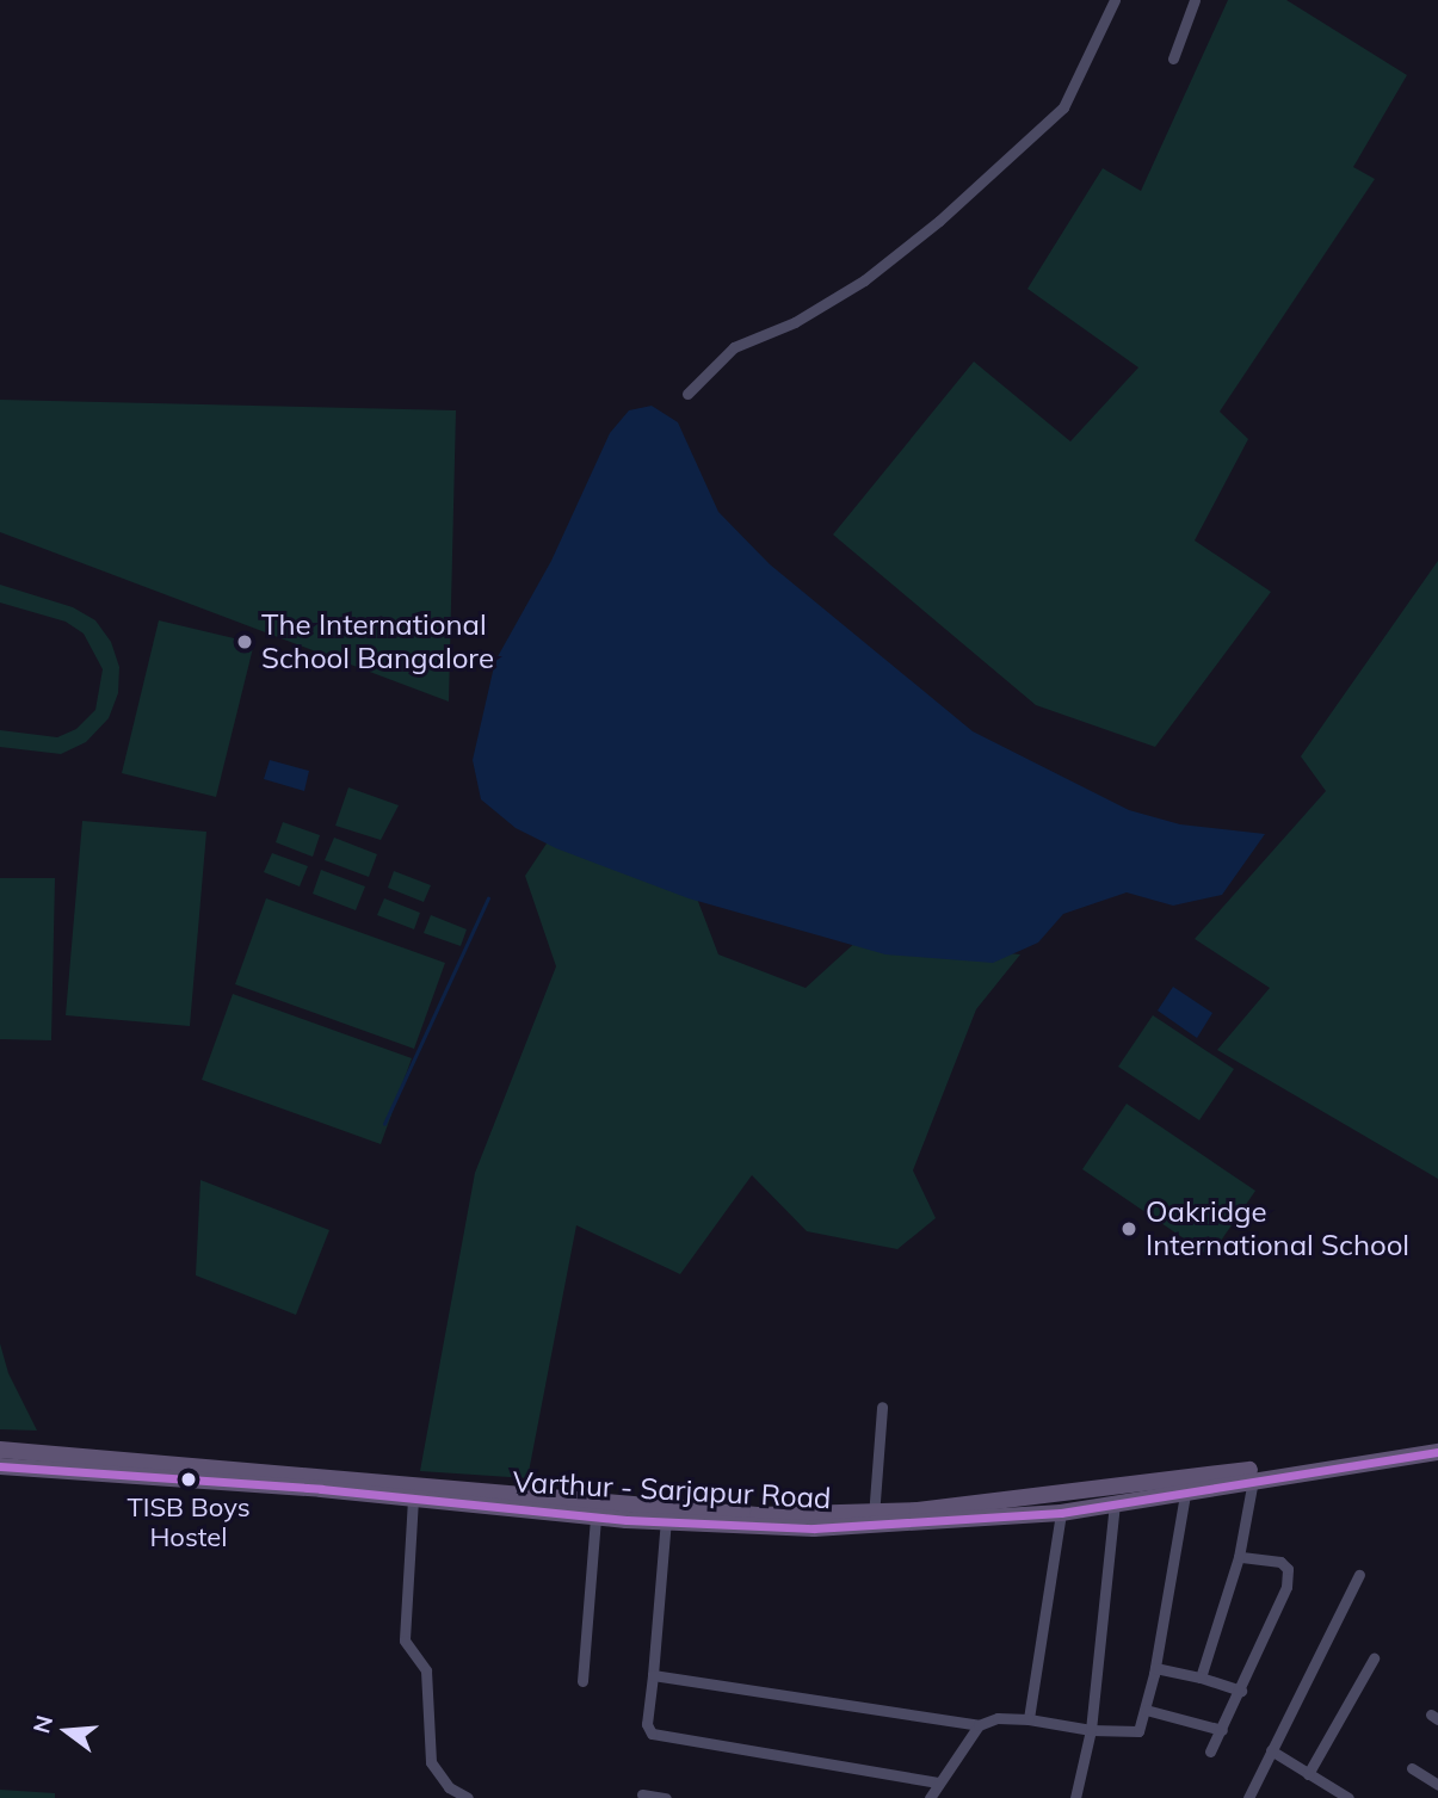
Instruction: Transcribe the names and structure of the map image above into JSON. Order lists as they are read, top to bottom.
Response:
{
  "streets": {
    "main road": ["Varthur - Sarjapur Road"]
  },
  "places": ["The International School Bangalore", "Oakridge International School", "TISB Boys Hostel"],
  "north": "left"
}
